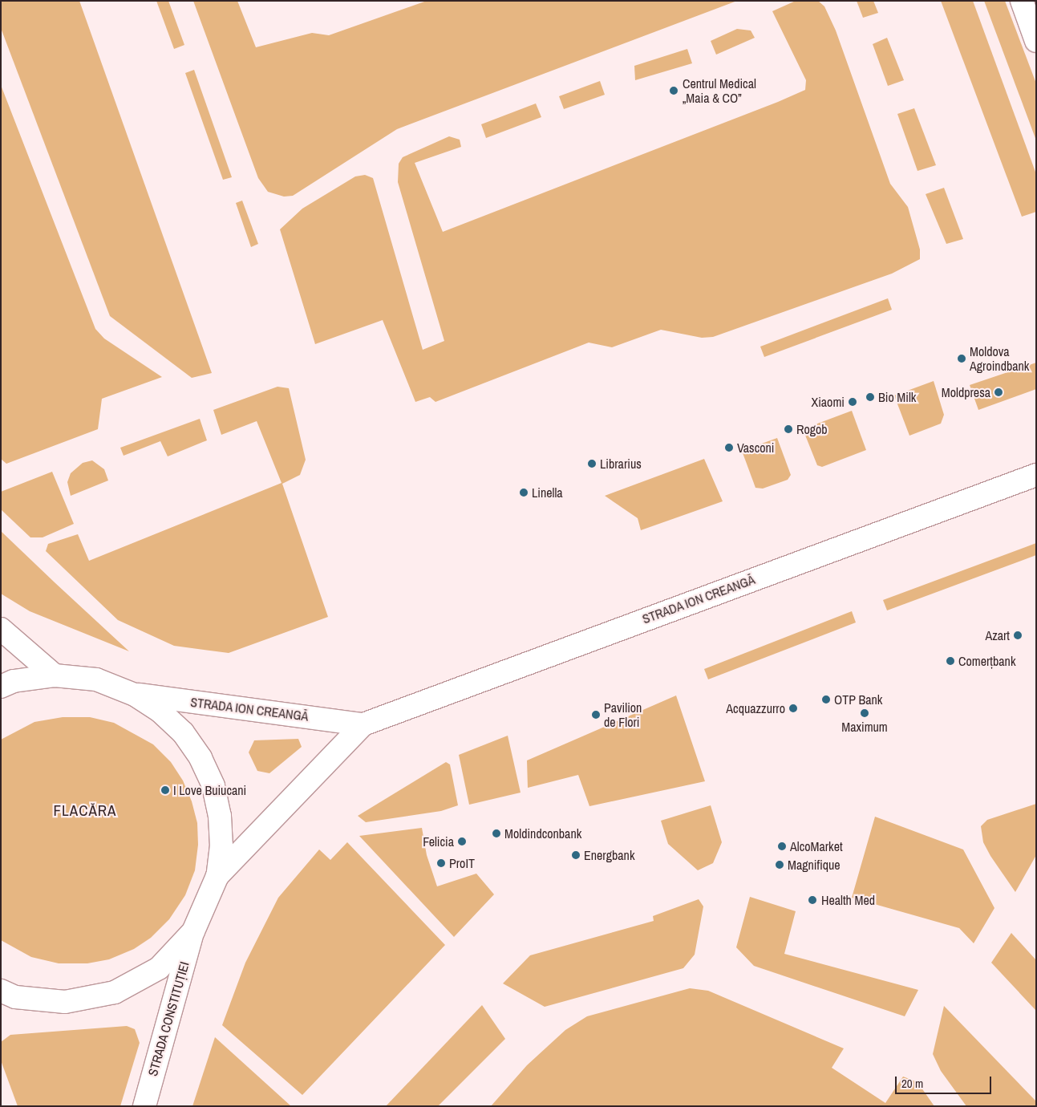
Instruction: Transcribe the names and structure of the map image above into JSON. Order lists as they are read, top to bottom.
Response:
{
  "streets": {
    "main road": ["STRADA ION CREANGĂ", "STRADA CONSTITUȚIEI"]
  },
  "districts": ["FLACĂRA"],
  "places": [
    "Centrul Medical „Maia & CO”",
    "Moldova Agroindbank",
    "Moldpresa",
    "Bio Milk",
    "Xiaomi",
    "Rogob",
    "Vasconi",
    "Librarius",
    "Linella",
    "Azart",
    "Comerțbank",
    "OTP Bank",
    "Acquazzurro",
    "Maximum",
    "Pavilion de Flori",
    "I Love Buiucani",
    "Moldindconbank",
    "Felicia",
    "AlcoMarket",
    "Energbank",
    "ProIT",
    "Magnifique",
    "Health Med"
  ],
  "scale_bar": "20 m"
}
